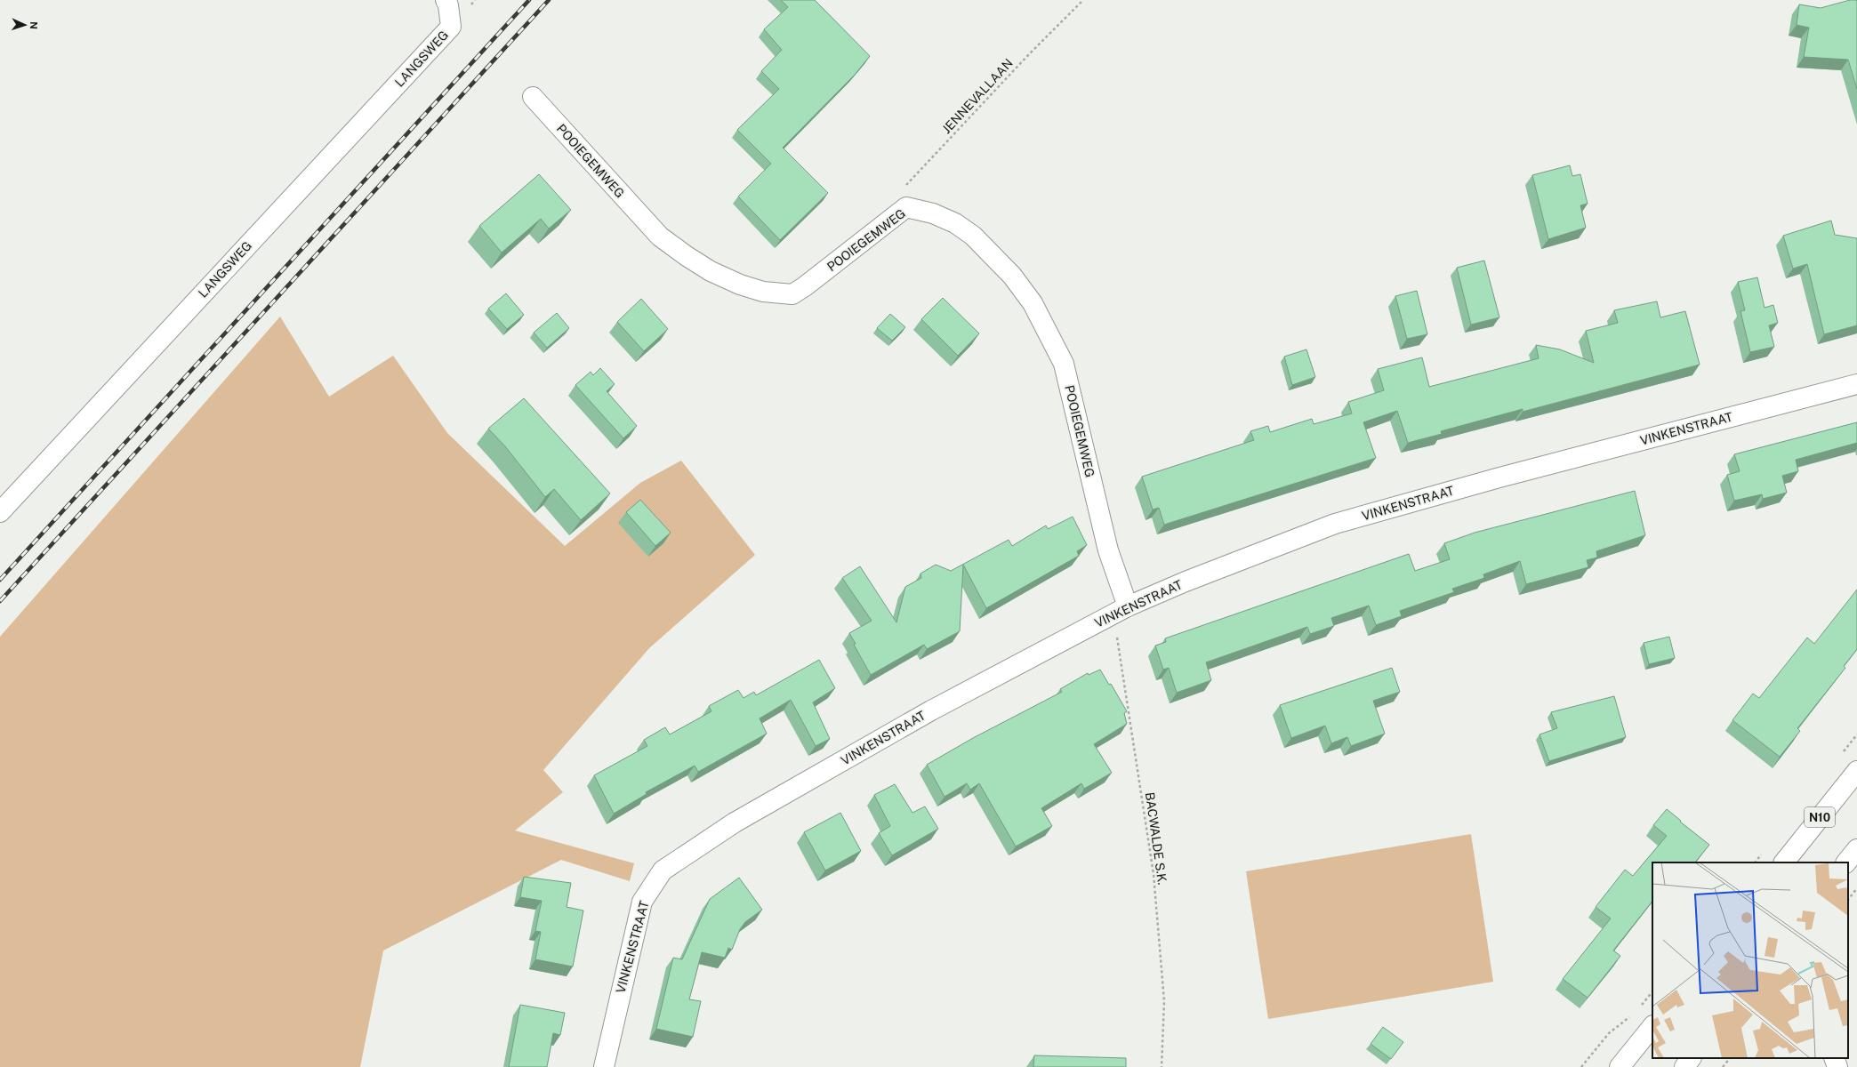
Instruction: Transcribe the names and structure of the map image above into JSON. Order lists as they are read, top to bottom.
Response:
{
  "streets": {
    "street": [
      "LANGSWEG",
      "POOIEGEMWEG",
      "VINKENSTRAAT",
      "N10"
    ],
    "path": ["JENNEVALLAAN", "BACWALDE S.K."]
  },
  "crossings": [
    ["JENNEVALLAAN", "POOIEGEMWEG"],
    ["POOIEGEMWEG", "VINKENSTRAAT"],
    ["POOIEGEMWEG", "BACWALDE S.K."],
    ["VINKENSTRAAT", "BACWALDE S.K."]
  ],
  "north": "right"
}
